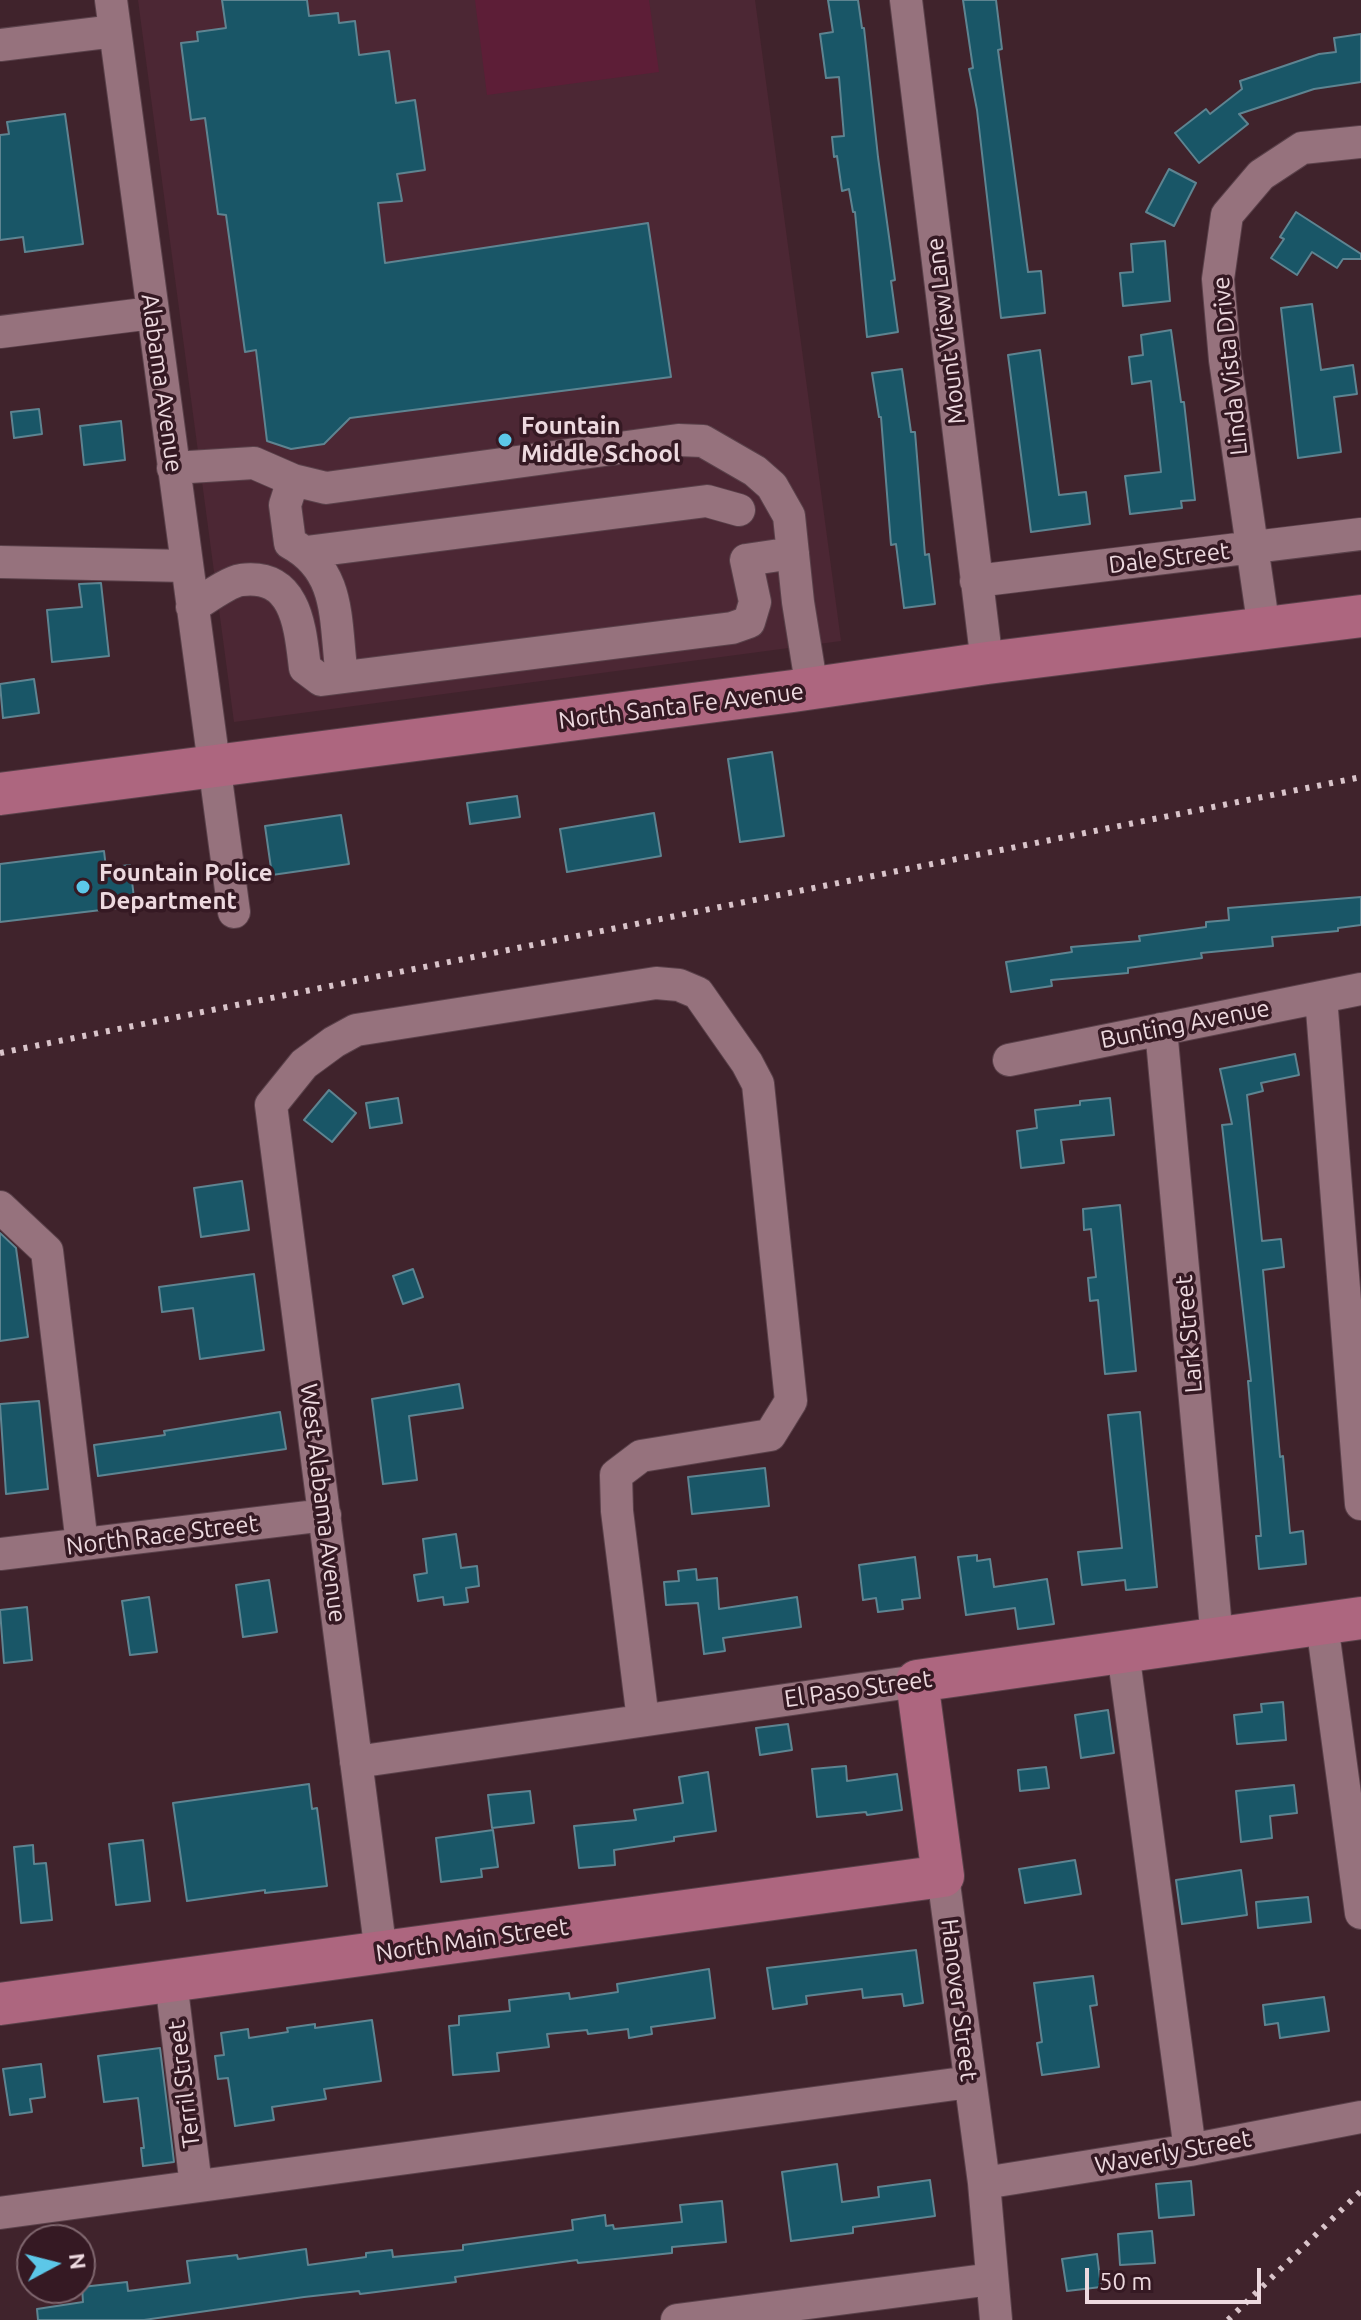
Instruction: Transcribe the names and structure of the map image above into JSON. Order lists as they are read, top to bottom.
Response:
{
  "streets": {
    "main road": [
      "North Santa Fe Avenue",
      "El Paso Street",
      "North Main Street",
      "Hanover Street"
    ],
    "street": [
      "Mount View Lane",
      "Linda Vista Drive",
      "Alabama Avenue",
      "Dale Street",
      "Bunting Avenue",
      "Lark Street",
      "West Alabama Avenue",
      "North Race Street",
      "Terril Street",
      "Waverly Street"
    ]
  },
  "crossings": [
    ["Mount View Lane", "Dale Street"],
    ["Mount View Lane", "North Santa Fe Avenue"],
    ["Linda Vista Drive", "Dale Street"],
    ["Linda Vista Drive", "North Santa Fe Avenue"],
    ["Alabama Avenue", "North Santa Fe Avenue"],
    ["Bunting Avenue", "Lark Street"],
    ["Lark Street", "El Paso Street"],
    ["West Alabama Avenue", "North Race Street"],
    ["West Alabama Avenue", "El Paso Street"],
    ["West Alabama Avenue", "North Main Street"],
    ["El Paso Street", "Hanover Street"],
    ["North Main Street", "Hanover Street"],
    ["North Main Street", "Terril Street"],
    ["Hanover Street", "Waverly Street"]
  ],
  "places": ["Fountain Middle School", "Fountain Police Department"],
  "scale_bar": "50 m",
  "north": "right"
}
